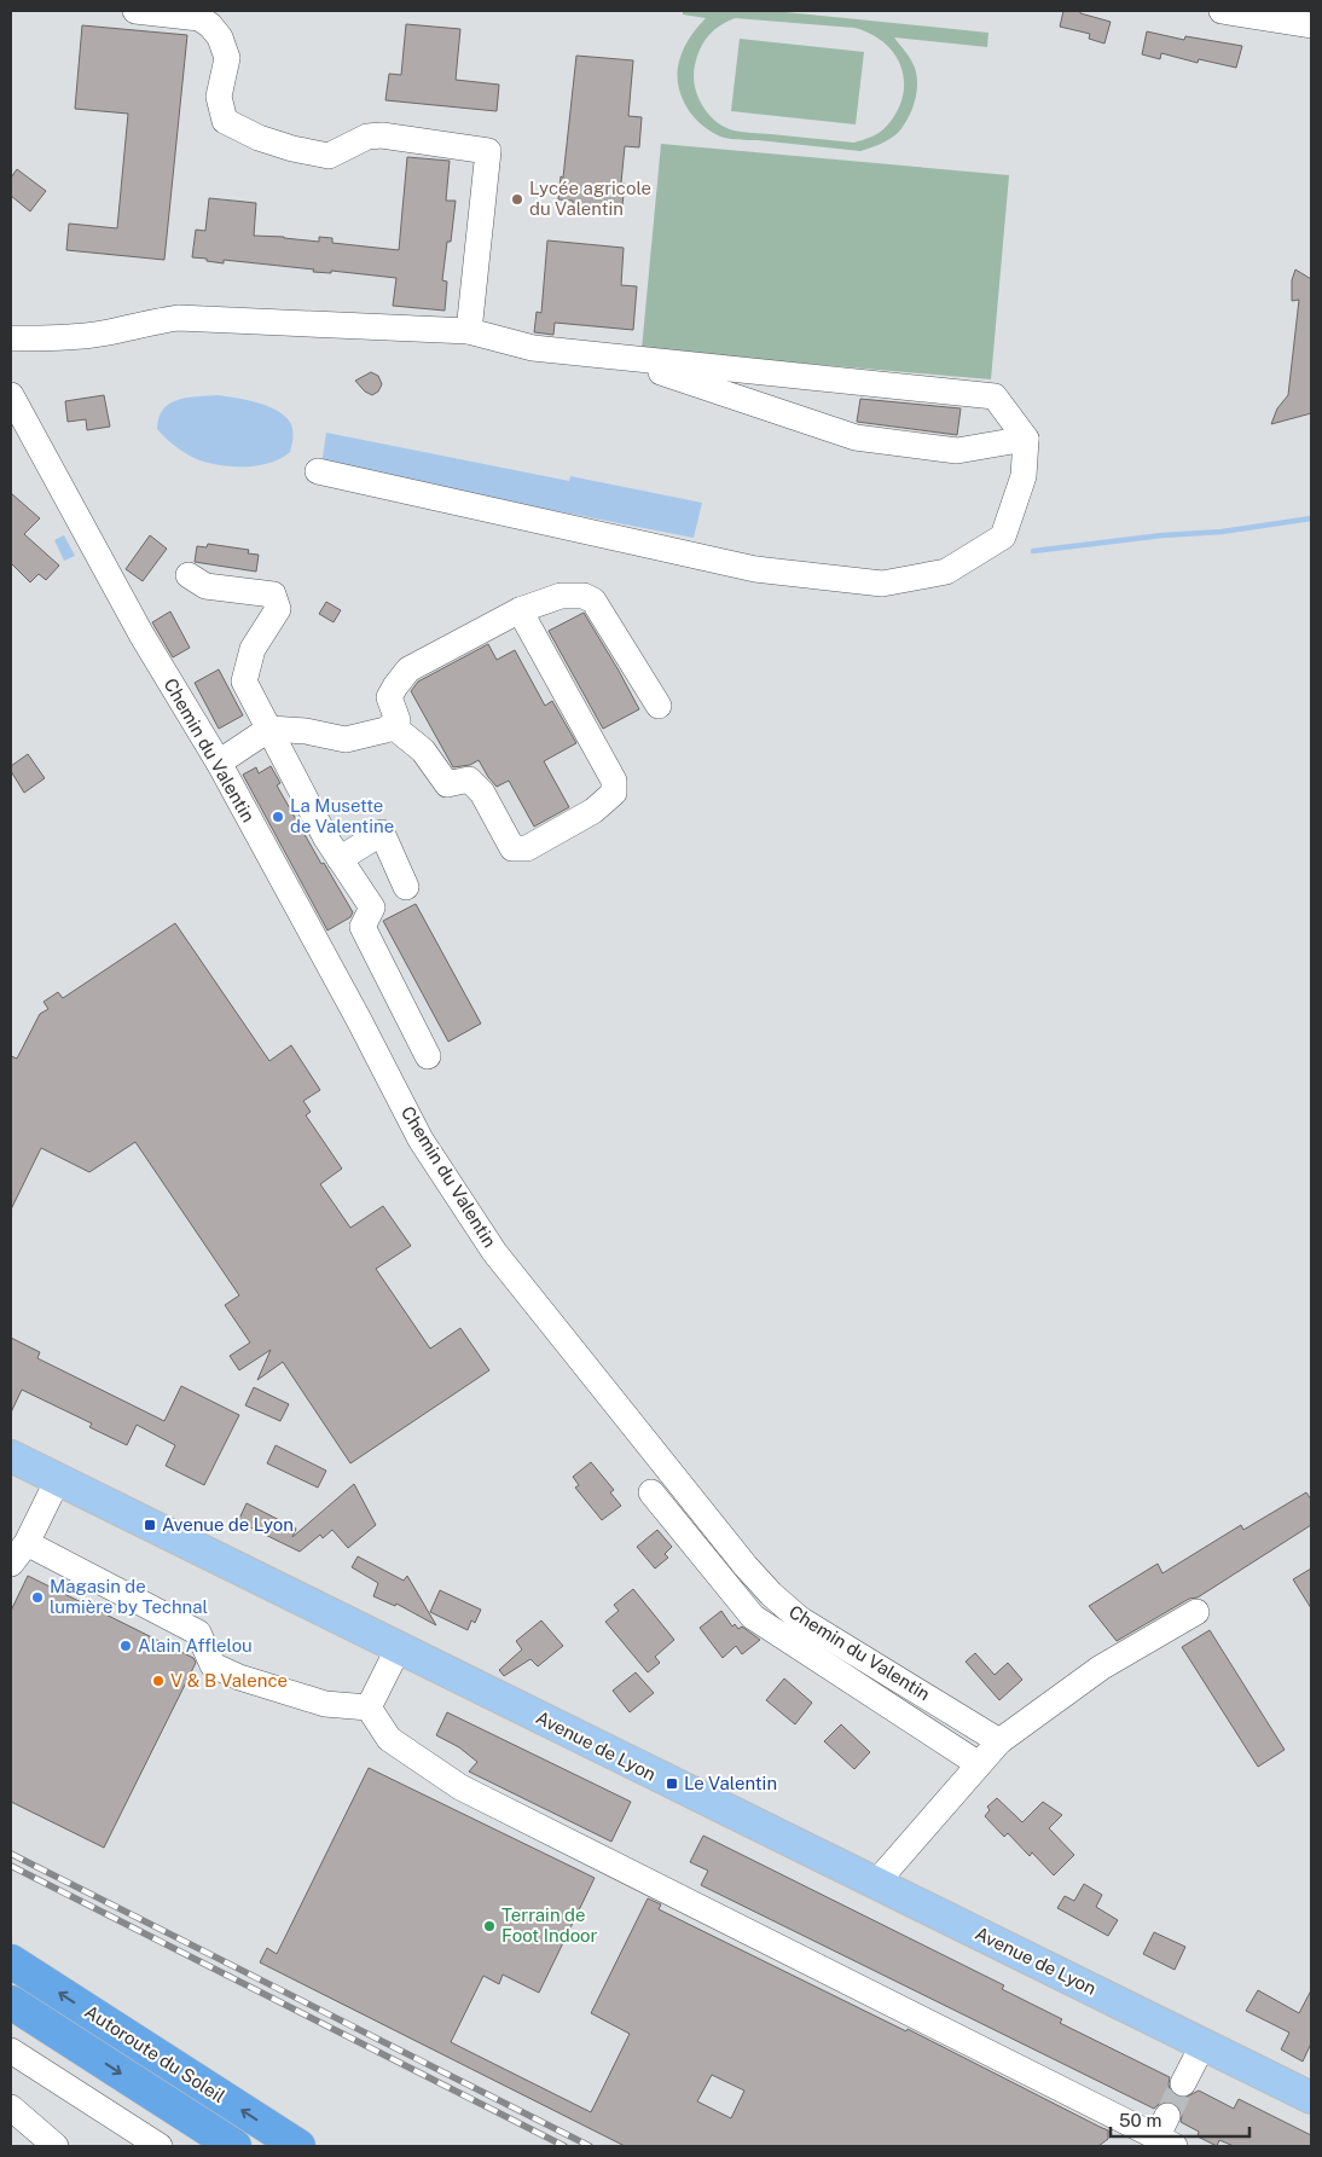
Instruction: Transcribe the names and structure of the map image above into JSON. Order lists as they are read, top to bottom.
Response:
{
  "streets": {
    "highway": ["Autoroute du Soleil"],
    "main road": ["Avenue de Lyon"],
    "street": ["Chemin du Valentin"]
  },
  "places": {
    "other": [
      "Lycée agricole du Valentin",
      "La Musette de Valentine",
      "Magasin de lumière by Technal",
      "Alain Afflelou",
      "V & B Valence",
      "Terrain de Foot Indoor"
    ],
    "transit": ["Avenue de Lyon", "Le Valentin"]
  },
  "scale_bar": "50 m"
}
